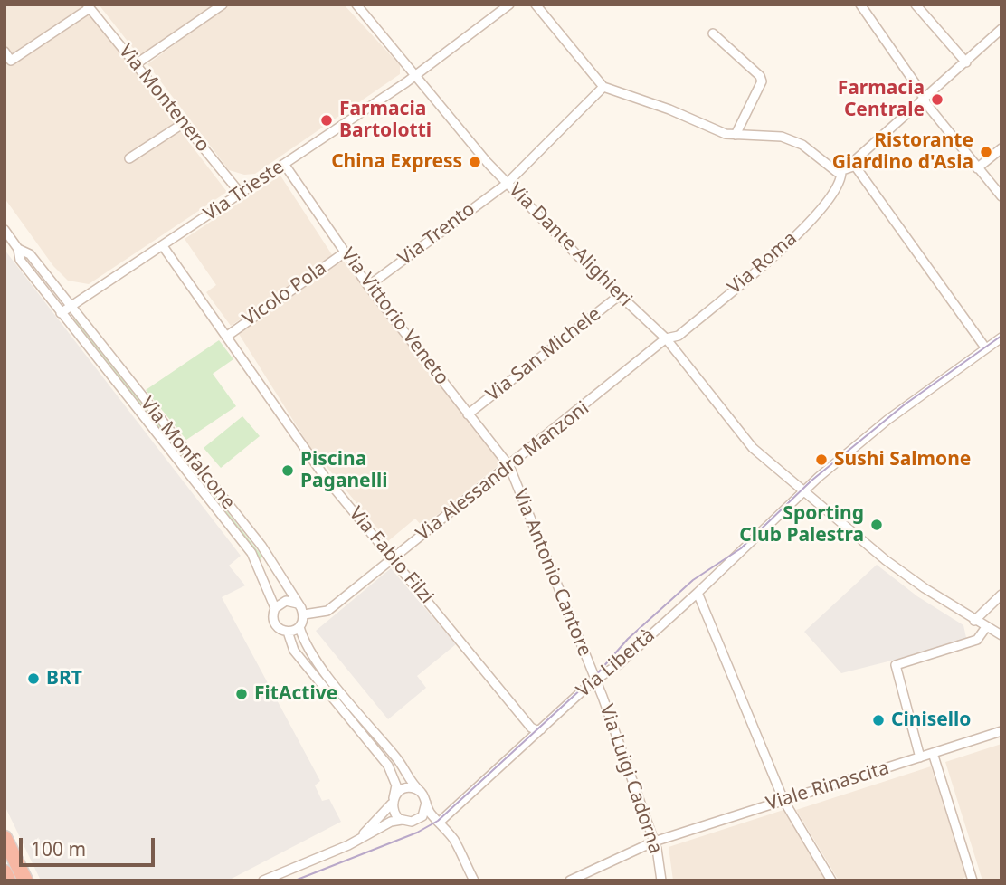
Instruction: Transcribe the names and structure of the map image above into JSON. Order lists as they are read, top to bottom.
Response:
{
  "streets": {
    "street": [
      "Via Montenero",
      "Via Trieste",
      "Via Trento",
      "Via Dante Alighieri",
      "Via Roma",
      "Vicolo Pola",
      "Via Vittorio Veneto",
      "Via San Michele",
      "Via Monfalcone",
      "Via Alessandro Manzoni",
      "Via Fabio Filzi",
      "Via Antonio Cantore",
      "Via Libertà",
      "Via Luigi Cadorna",
      "Viale Rinascita"
    ]
  },
  "crossings": [
    ["Via Montenero", "Via Trieste"],
    ["Via Trieste", "Via Dante Alighieri"],
    ["Via Trieste", "Via Vittorio Veneto"],
    ["Via Trieste", "Via Monfalcone"],
    ["Via Trieste", "Via Fabio Filzi"],
    ["Via Trento", "Via Dante Alighieri"],
    ["Via Trento", "Via Vittorio Veneto"],
    ["Via Dante Alighieri", "Via Roma"],
    ["Via Dante Alighieri", "Via San Michele"],
    ["Via Dante Alighieri", "Via Alessandro Manzoni"],
    ["Via Dante Alighieri", "Via Libertà"],
    ["Via Roma", "Via Alessandro Manzoni"],
    ["Vicolo Pola", "Via Vittorio Veneto"],
    ["Vicolo Pola", "Via Fabio Filzi"],
    ["Via Vittorio Veneto", "Via San Michele"],
    ["Via Vittorio Veneto", "Via Alessandro Manzoni"],
    ["Via Vittorio Veneto", "Via Antonio Cantore"],
    ["Via Monfalcone", "Via Alessandro Manzoni"],
    ["Via Alessandro Manzoni", "Via Fabio Filzi"],
    ["Via Alessandro Manzoni", "Via Antonio Cantore"],
    ["Via Fabio Filzi", "Via Libertà"],
    ["Via Antonio Cantore", "Via Libertà"],
    ["Via Antonio Cantore", "Via Luigi Cadorna"],
    ["Via Libertà", "Via Luigi Cadorna"],
    ["Via Luigi Cadorna", "Viale Rinascita"]
  ],
  "places": [
    "Farmacia Centrale",
    "Farmacia Bartolotti",
    "Ristorante Giardino d'Asia",
    "China Express",
    "Sushi Salmone",
    "Piscina Paganelli",
    "Sporting Club Palestra",
    "BRT",
    "FitActive",
    "Cinisello"
  ],
  "scale_bar": "100 m"
}
